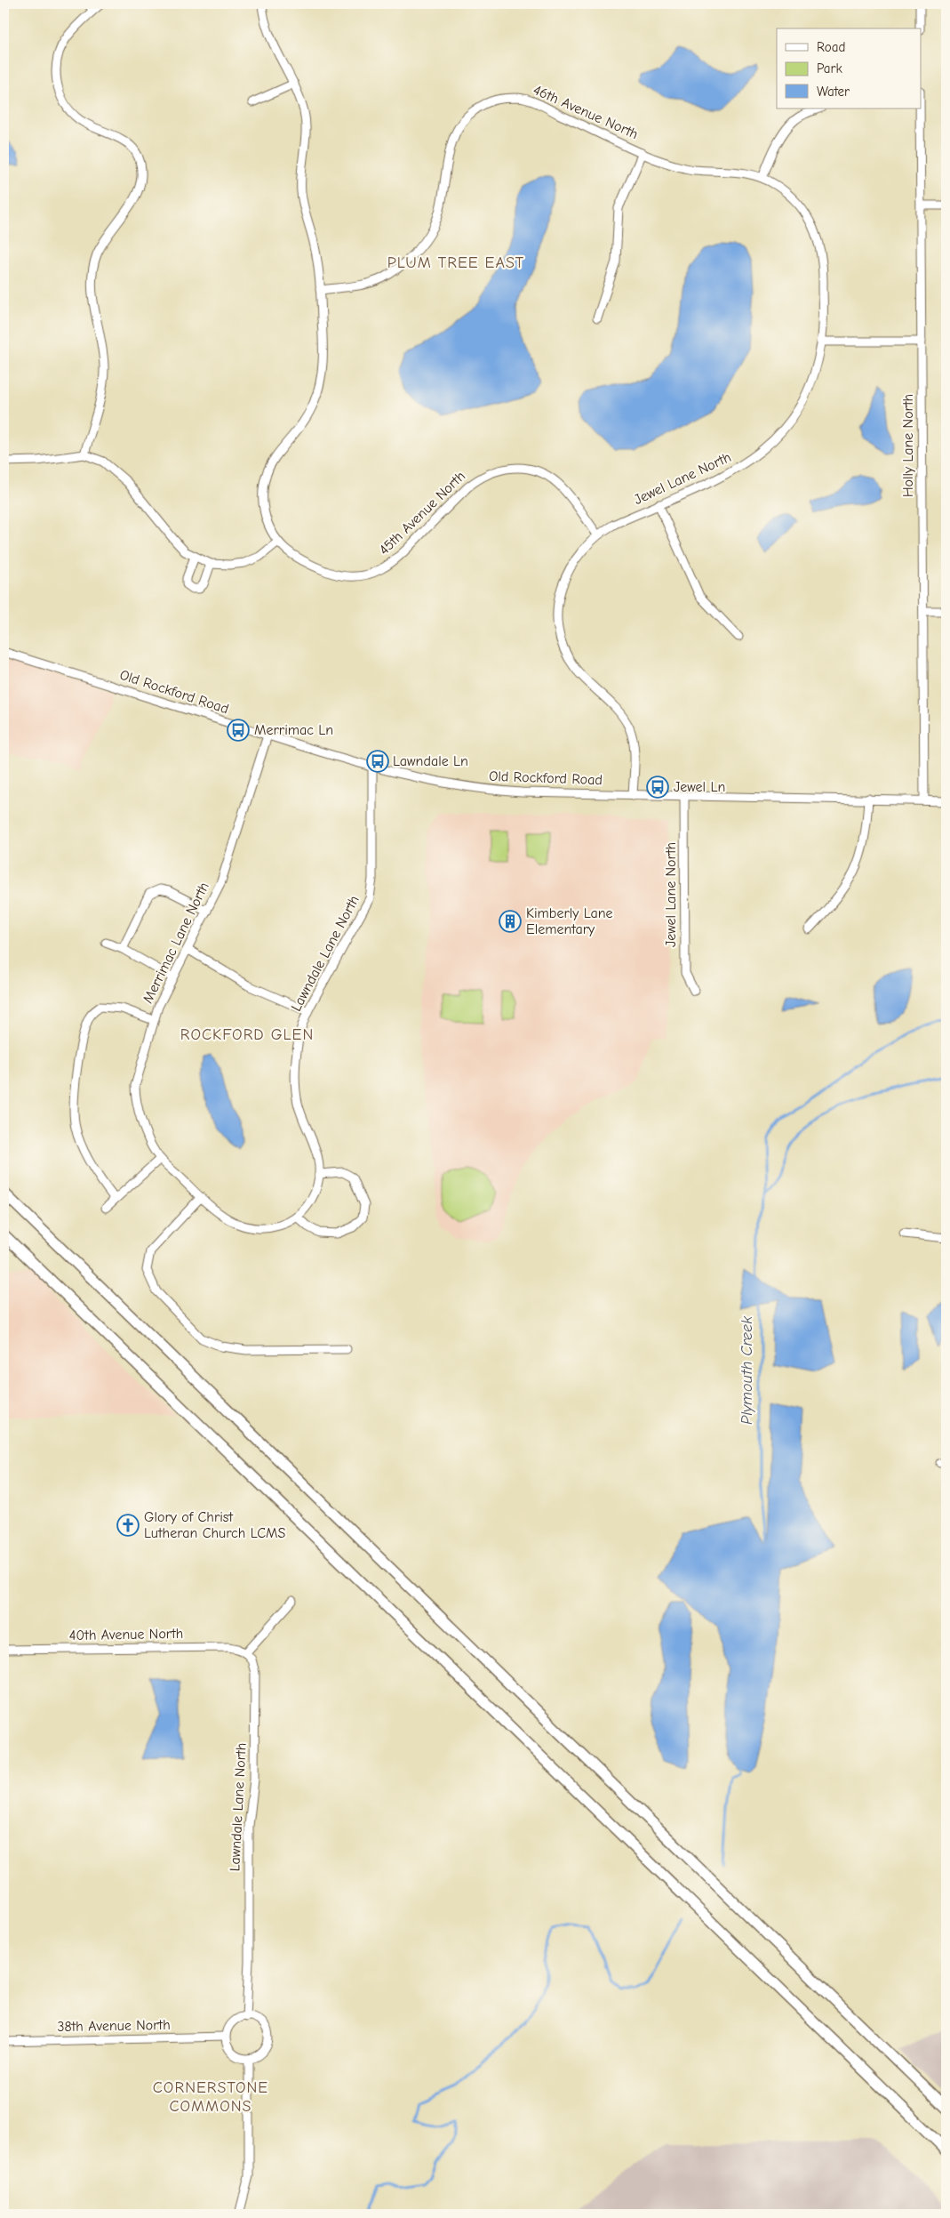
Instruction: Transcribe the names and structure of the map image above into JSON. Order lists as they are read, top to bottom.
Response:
{
  "streets": {
    "street": [
      "46th Avenue North",
      "Holly Lane North",
      "Jewel Lane North",
      "45th Avenue North",
      "Old Rockford Road",
      "Merrimac Lane North",
      "Lawndale Lane North",
      "40th Avenue North",
      "38th Avenue North"
    ]
  },
  "crossings": [
    ["46th Avenue North", "Jewel Lane North"],
    ["Holly Lane North", "Old Rockford Road"],
    ["Jewel Lane North", "45th Avenue North"],
    ["Jewel Lane North", "Old Rockford Road"],
    ["Old Rockford Road", "Merrimac Lane North"],
    ["Old Rockford Road", "Lawndale Lane North"],
    ["Merrimac Lane North", "Lawndale Lane North"],
    ["Lawndale Lane North", "40th Avenue North"],
    ["Lawndale Lane North", "38th Avenue North"]
  ],
  "districts": ["PLUM TREE EAST", "ROCKFORD GLEN", "CORNERSTONE COMMONS"],
  "water": ["Plymouth Creek"],
  "places": {
    "bus stop": ["Merrimac Ln", "Lawndale Ln", "Jewel Ln"],
    "building": ["Kimberly Lane Elementary"],
    "church": ["Glory of Christ Lutheran Church LCMS"]
  },
  "legend": ["Road", "Park", "Water"]
}
